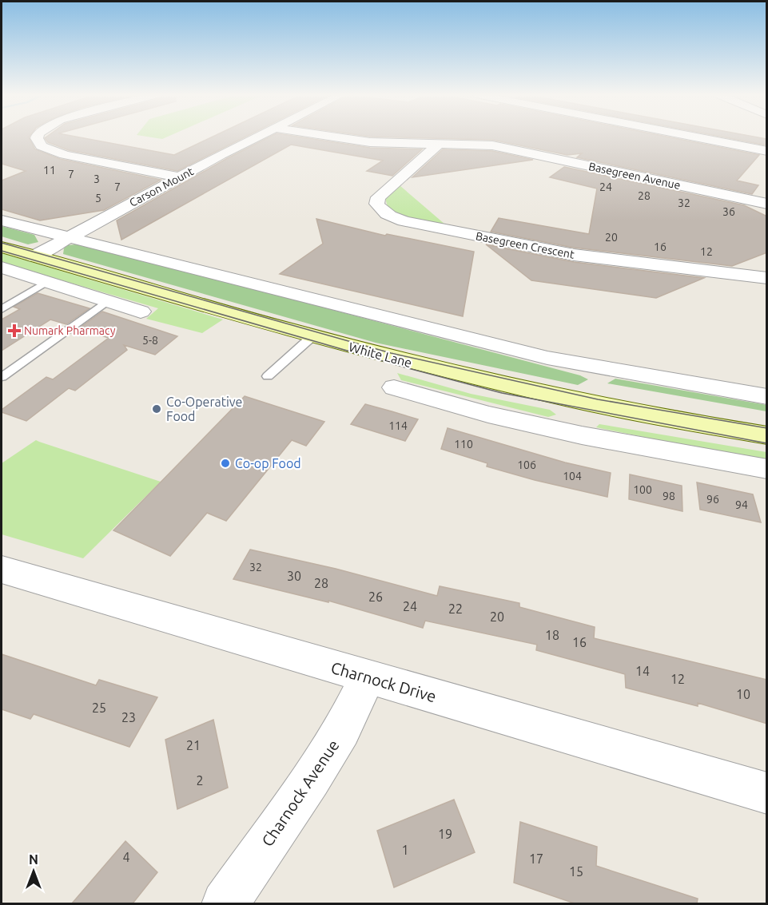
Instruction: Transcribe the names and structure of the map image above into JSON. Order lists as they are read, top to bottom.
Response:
{
  "streets": {
    "main road": ["White Lane"],
    "street": [
      "Basegreen Avenue",
      "Carson Mount",
      "Basegreen Crescent",
      "Charnock Drive",
      "Charnock Avenue"
    ]
  },
  "crossings": [
    ["Basegreen Avenue", "Basegreen Crescent"],
    ["Carson Mount", "White Lane"],
    ["Charnock Drive", "Charnock Avenue"]
  ],
  "places": {
    "health": ["Numark Pharmacy"],
    "other": ["Co-Operative Food", "Co-op Food"]
  },
  "house_numbers": [
    "11",
    "7",
    "3",
    "7",
    "24",
    "28",
    "5",
    "32",
    "36",
    "20",
    "16",
    "12",
    "5-8",
    "114",
    "110",
    "106",
    "104",
    "100",
    "98",
    "96",
    "94",
    "32",
    "30",
    "28",
    "26",
    "24",
    "22",
    "20",
    "18",
    "16",
    "14",
    "12",
    "10",
    "25",
    "23",
    "21",
    "2",
    "19",
    "1",
    "4",
    "17",
    "15"
  ],
  "north": "top"
}
